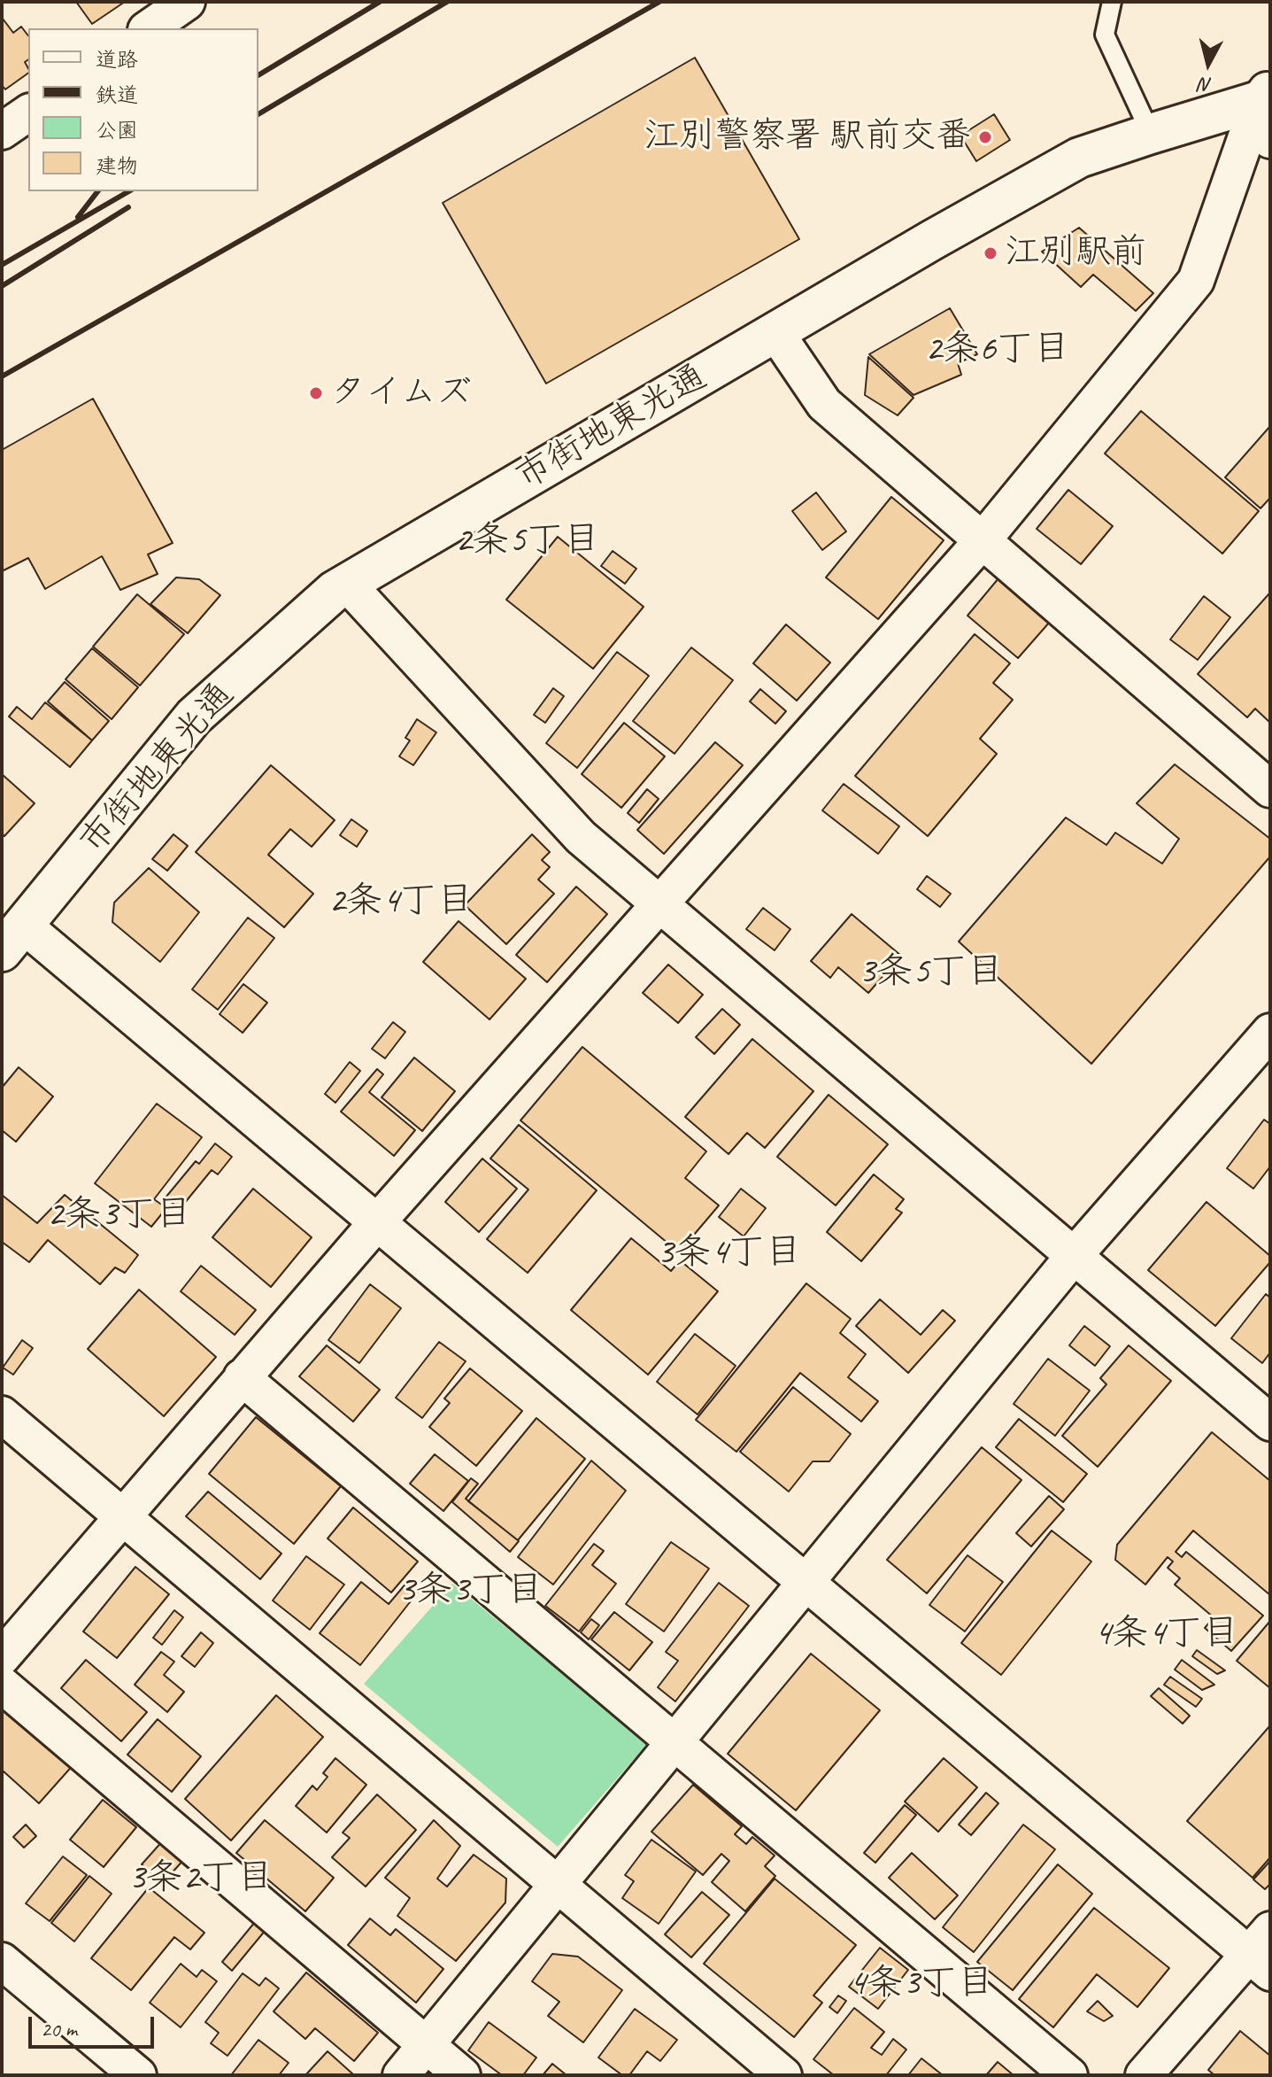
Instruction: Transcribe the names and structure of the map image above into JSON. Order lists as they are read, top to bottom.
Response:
{
  "streets": {
    "street": ["市街地東光通"]
  },
  "districts": [
    "2条6丁目",
    "2条5丁目",
    "2条4丁目",
    "3条5丁目",
    "2条3丁目",
    "3条4丁目",
    "3条3丁目",
    "4条4丁目",
    "3条2丁目",
    "4条3丁目"
  ],
  "places": ["江別警察署 駅前交番", "江別駅前", "タイムズ"],
  "legend": [
    "道路",
    "鉄道",
    "公園",
    "建物"
  ],
  "scale_bar": "20 m",
  "north": "bottom"
}
